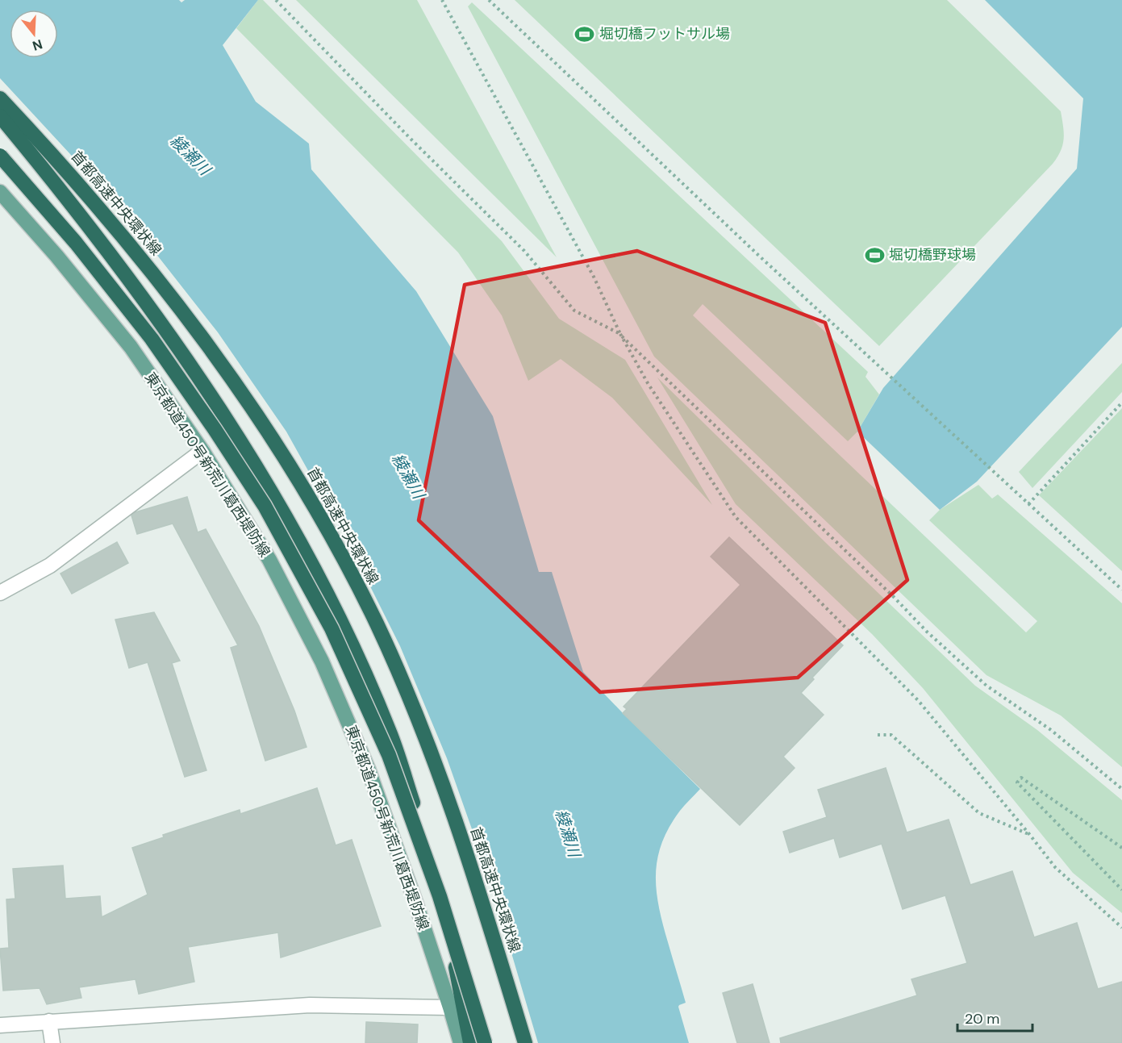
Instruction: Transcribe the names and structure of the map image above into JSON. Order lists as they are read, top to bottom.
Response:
{
  "streets": {
    "highway": ["首都高速中央環状線"],
    "main road": ["東京都道450号新荒川葛西堤防線"]
  },
  "water": ["綾瀬川"],
  "places": {
    "sports": ["堀切橋フットサル場", "堀切橋野球場"]
  },
  "scale_bar": "20 m",
  "north": "bottom"
}
